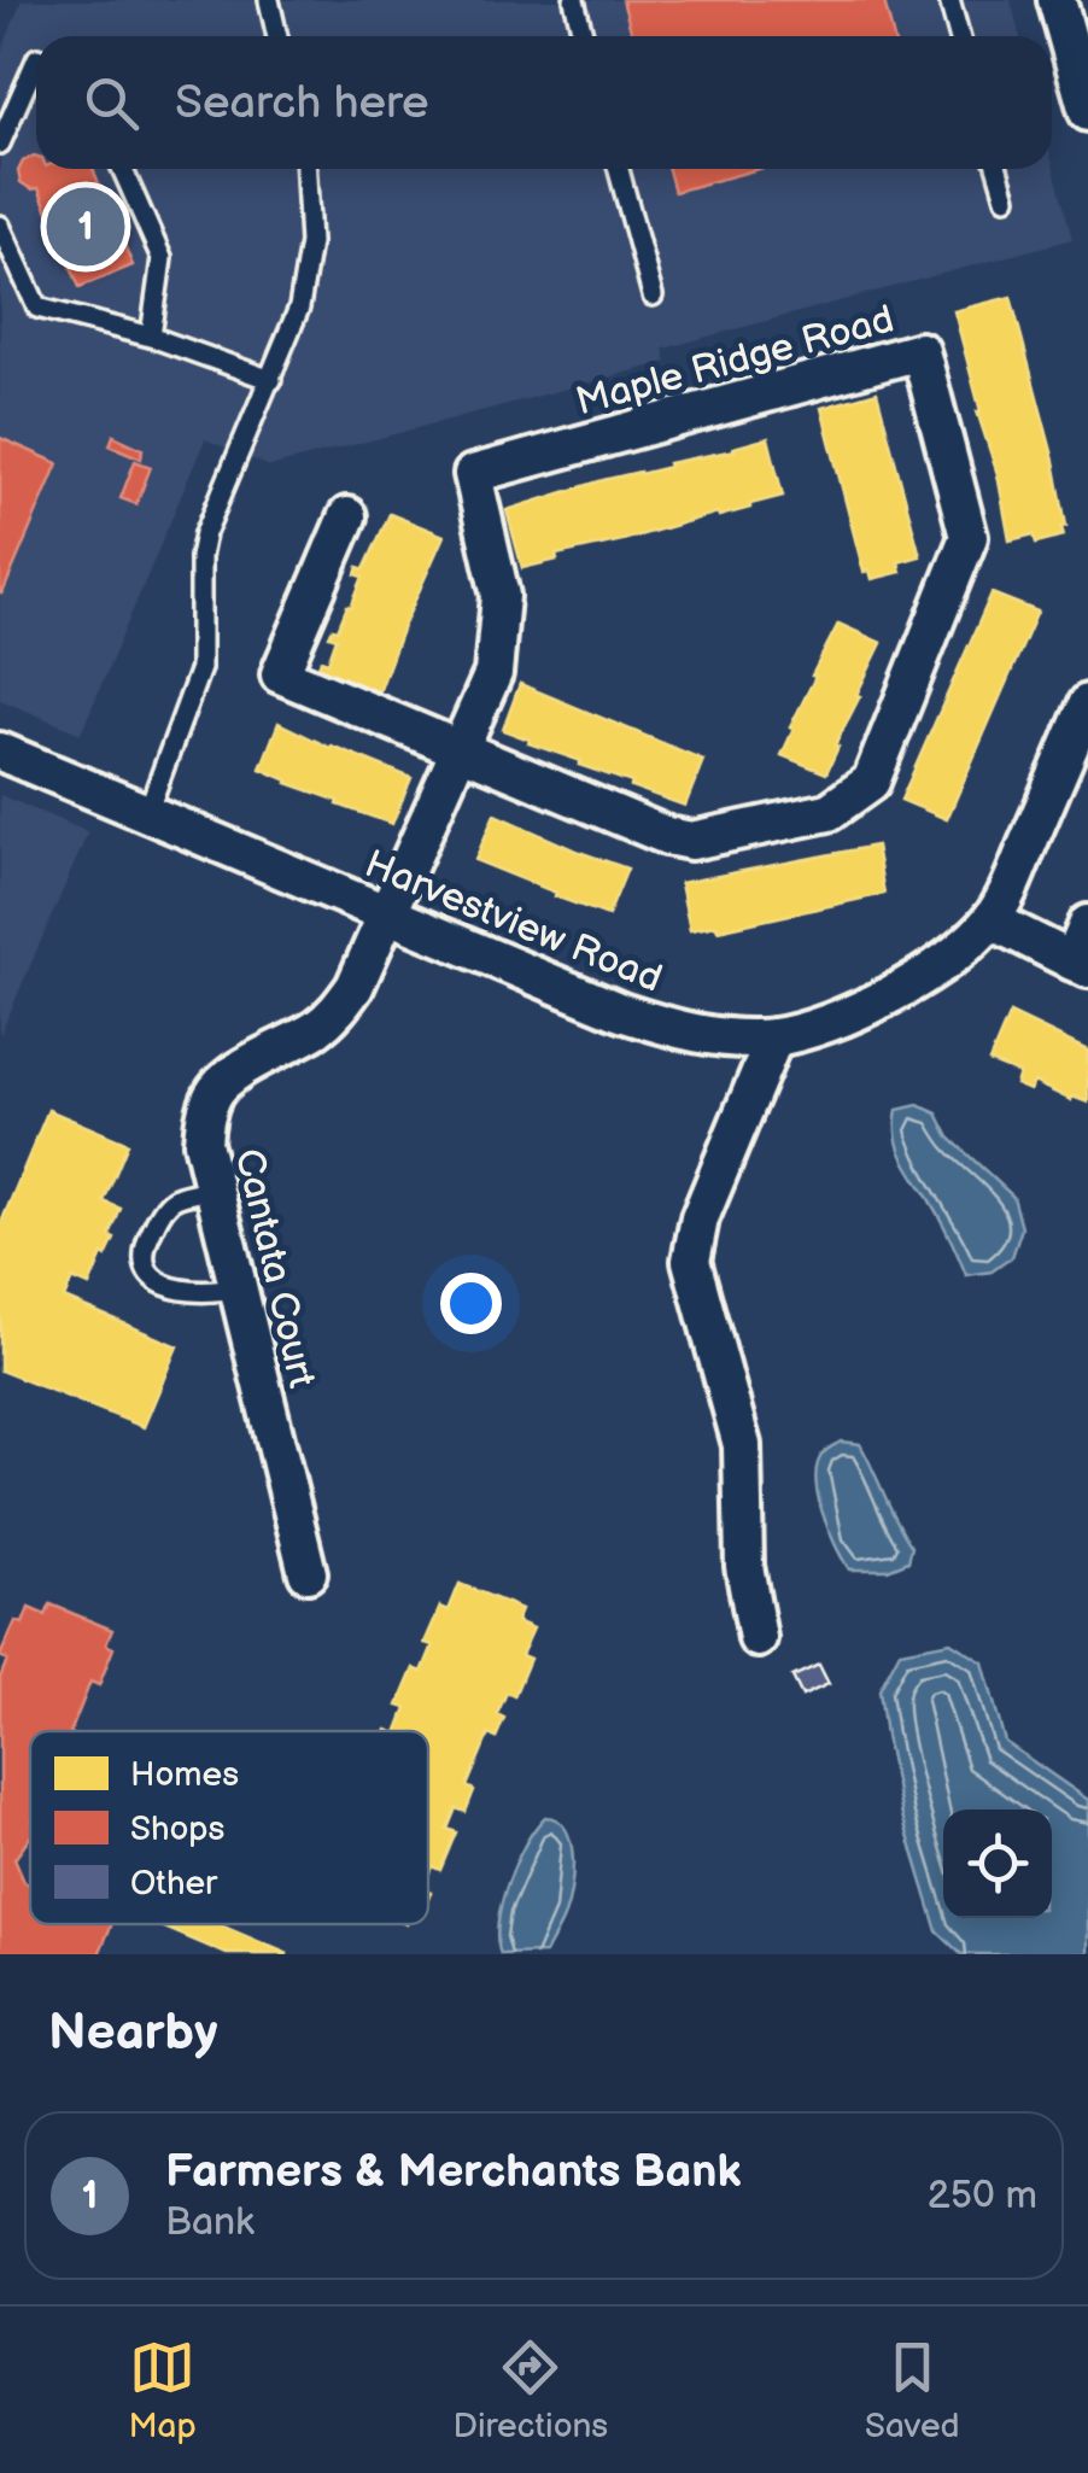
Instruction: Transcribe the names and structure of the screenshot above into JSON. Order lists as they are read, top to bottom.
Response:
{
  "streets": {
    "street": ["Maple Ridge Road", "Harvestview Road", "Cantata Court"]
  },
  "crossings": [
    ["Maple Ridge Road", "Harvestview Road"],
    ["Maple Ridge Road", "Cantata Court"],
    ["Harvestview Road", "Cantata Court"]
  ],
  "legend": ["Homes", "Shops", "Other"],
  "page": {
    "search": "Search here",
    "pins": "1",
    "heading": "Nearby",
    "list": [
      {
        "mark": "1",
        "name": "Farmers & Merchants Bank",
        "note": "Bank",
        "value": "250 m"
      }
    ],
    "nav": ["Map", "Directions", "Saved"]
  }
}
